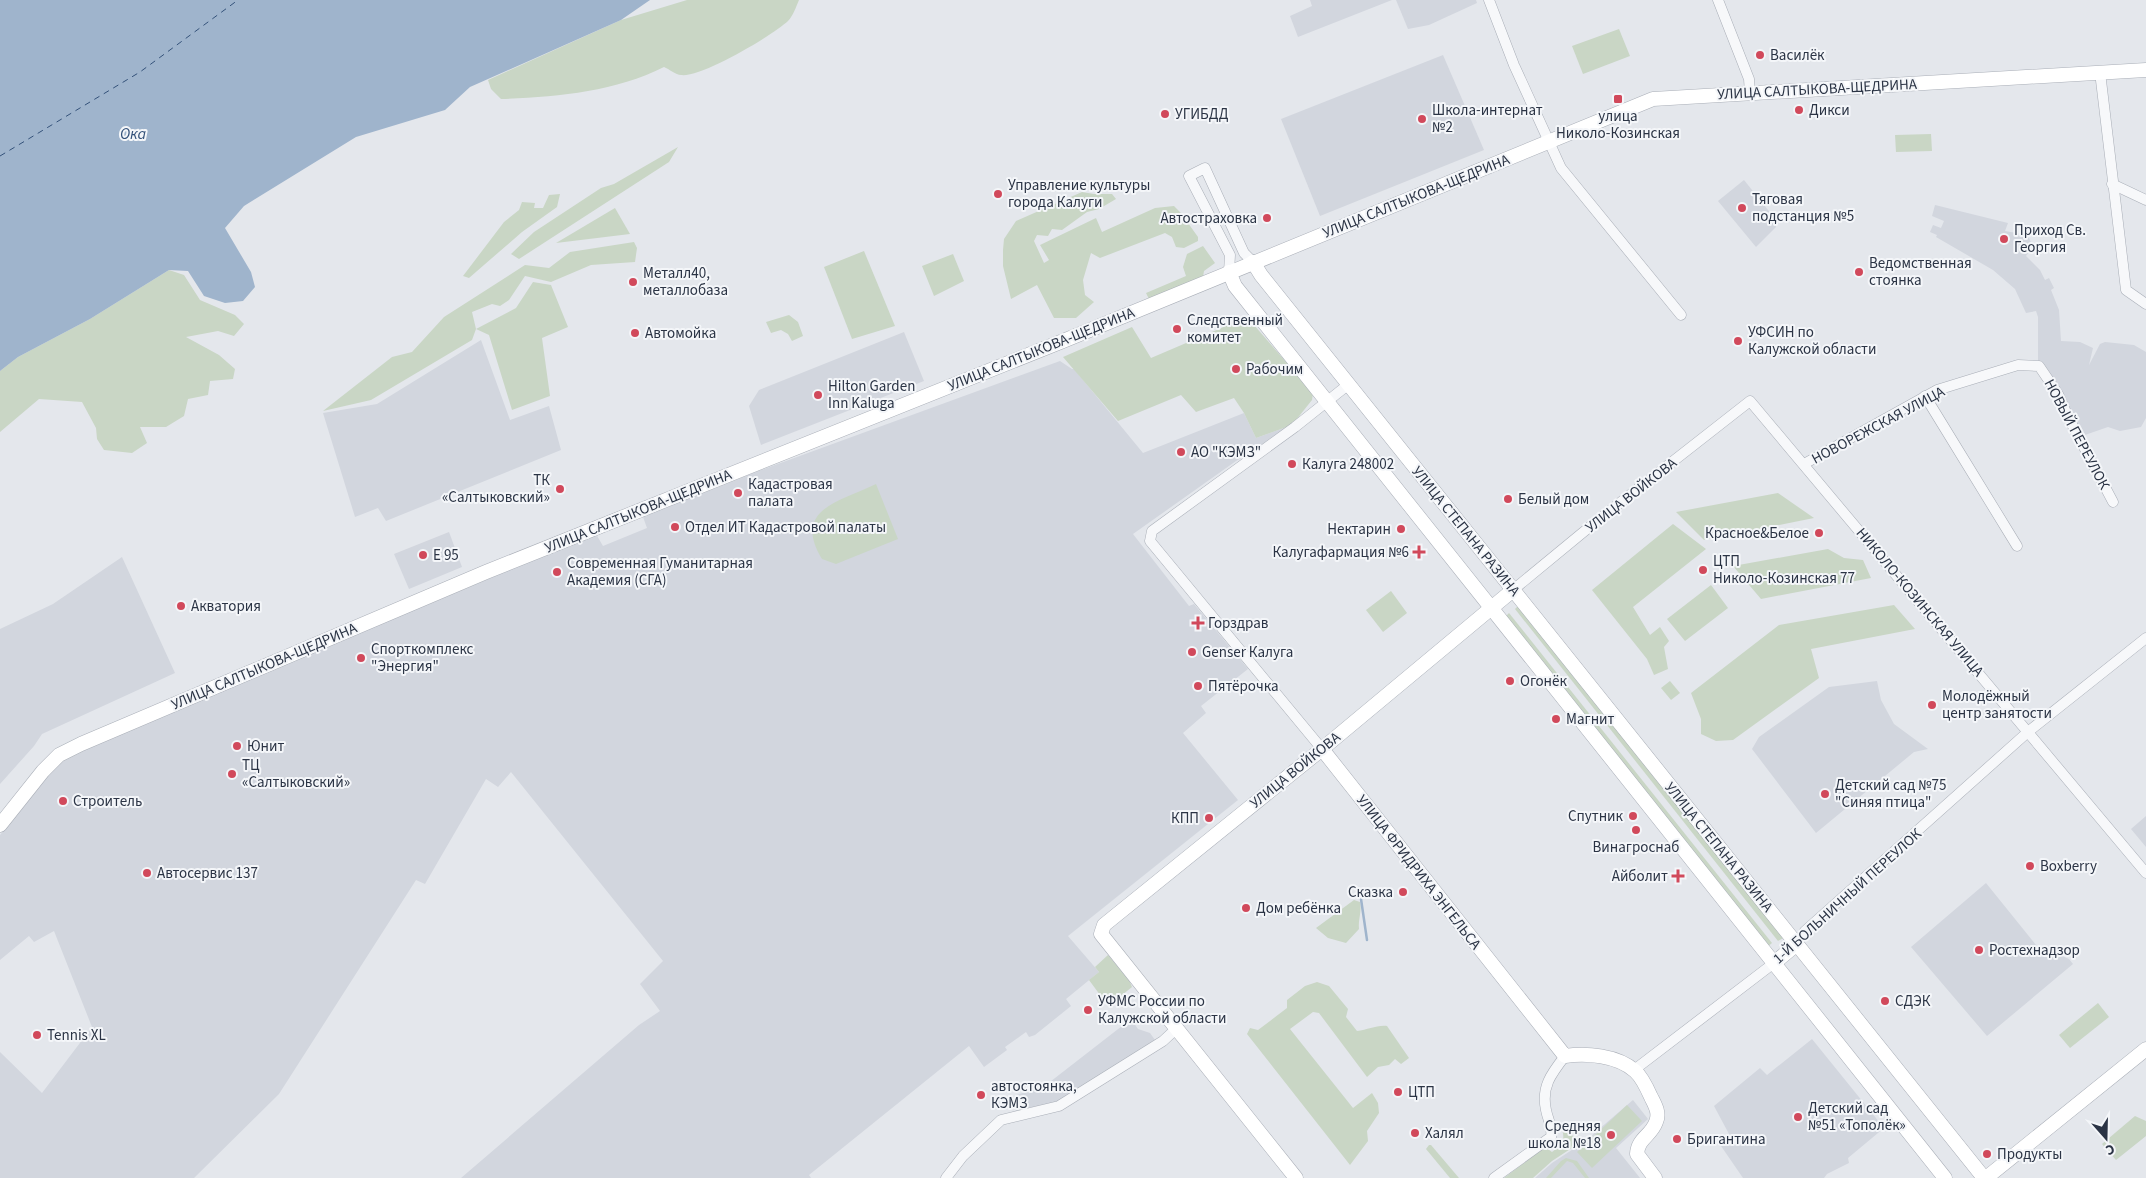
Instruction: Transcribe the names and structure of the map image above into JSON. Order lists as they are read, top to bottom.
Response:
{
  "streets": {
    "main road": [
      "УЛИЦА САЛТЫКОВА-ЩЕДРИНА",
      "УЛИЦА ВОЙКОВА",
      "УЛИЦА СТЕПАНА РАЗИНА",
      "УЛИЦА ФРИДРИХА ЭНГЕЛЬСА",
      "1-Й БОЛЬНИЧНЫЙ ПЕРЕУЛОК"
    ],
    "street": ["НОВОРЕЖСКАЯ УЛИЦА", "НОВЫЙ ПЕРЕУЛОК", "НИКОЛО-КОЗИНСКАЯ УЛИЦА"]
  },
  "crossings": [
    ["УЛИЦА САЛТЫКОВА-ЩЕДРИНА", "УЛИЦА СТЕПАНА РАЗИНА"],
    ["НОВОРЕЖСКАЯ УЛИЦА", "НОВЫЙ ПЕРЕУЛОК"],
    ["НОВОРЕЖСКАЯ УЛИЦА", "НИКОЛО-КОЗИНСКАЯ УЛИЦА"],
    ["УЛИЦА ВОЙКОВА", "УЛИЦА СТЕПАНА РАЗИНА"],
    ["УЛИЦА ВОЙКОВА", "НИКОЛО-КОЗИНСКАЯ УЛИЦА"],
    ["УЛИЦА ВОЙКОВА", "УЛИЦА ФРИДРИХА ЭНГЕЛЬСА"],
    ["УЛИЦА СТЕПАНА РАЗИНА", "УЛИЦА ФРИДРИХА ЭНГЕЛЬСА"],
    ["УЛИЦА СТЕПАНА РАЗИНА", "1-Й БОЛЬНИЧНЫЙ ПЕРЕУЛОК"],
    ["НИКОЛО-КОЗИНСКАЯ УЛИЦА", "1-Й БОЛЬНИЧНЫЙ ПЕРЕУЛОК"]
  ],
  "water": ["Ока"],
  "places": {
    "other": [
      "Василёк",
      "Дикси",
      "УГИБДД",
      "Школа-интернат №2",
      "Управление культуры города Калуги",
      "Тяговая подстанция №5",
      "Автостраховка",
      "Приход Св. Георгия",
      "Ведомственная стоянка",
      "Металл40, металлобаза",
      "Следственный комитет",
      "Автомойка",
      "УФСИН по Калужской области",
      "Рабочим",
      "Hilton Garden Inn Kaluga",
      "АО \"КЭМЗ\"",
      "Калуга 248002",
      "ТК «Салтыковский»",
      "Кадастровая палата",
      "Белый дом",
      "Отдел ИТ Кадастровой палаты",
      "Нектарин",
      "Красное&Белое",
      "Е 95",
      "ЦТП Николо-Козинская 77",
      "Современная Гуманитарная Академия (СГА)",
      "Акватория",
      "Genser Калуга",
      "Спорткомплекс \"Энергия\"",
      "Огонёк",
      "Пятёрочка",
      "Молодёжный центр занятости",
      "Магнит",
      "Юнит",
      "ТЦ «Салтыковский»",
      "Детский сад №75 \"Синяя птица\"",
      "Строитель",
      "Спутник",
      "КПП",
      "Винагроснаб",
      "Boxberry",
      "Автосервис 137",
      "Сказка",
      "Дом ребёнка",
      "Ростехнадзор",
      "СДЭК",
      "УФМС России по Калужской области",
      "Tennis XL",
      "ЦТП",
      "автостоянка, КЭМЗ",
      "Детский сад №51 «Тополёк»",
      "Халял",
      "Средняя школа №18",
      "Бригантина",
      "Продукты"
    ],
    "transit": ["улица Николо-Козинская"],
    "health": ["Калугафармация №6", "Горздрав", "Айболит"]
  },
  "north": "bottom"
}
